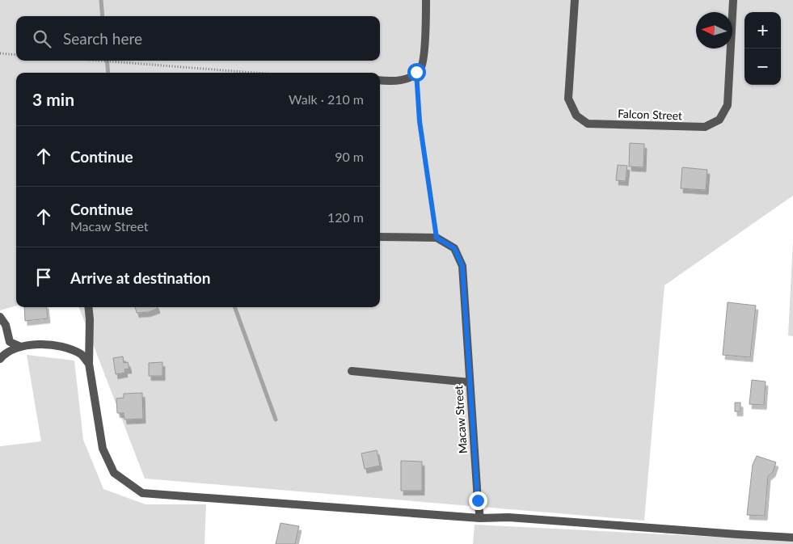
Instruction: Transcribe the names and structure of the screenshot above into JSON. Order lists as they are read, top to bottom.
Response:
{
  "streets": {
    "street": ["Falcon Street", "Macaw Street"]
  },
  "north": "left",
  "page": {
    "map_buttons": ["+", "−"],
    "search": "Search here",
    "heading": ["3 min", "Walk · 210 m"],
    "list": [
      ["Continue", "90 m"],
      ["Continue", "Macaw Street", "120 m"],
      "Arrive at destination"
    ]
  }
}
